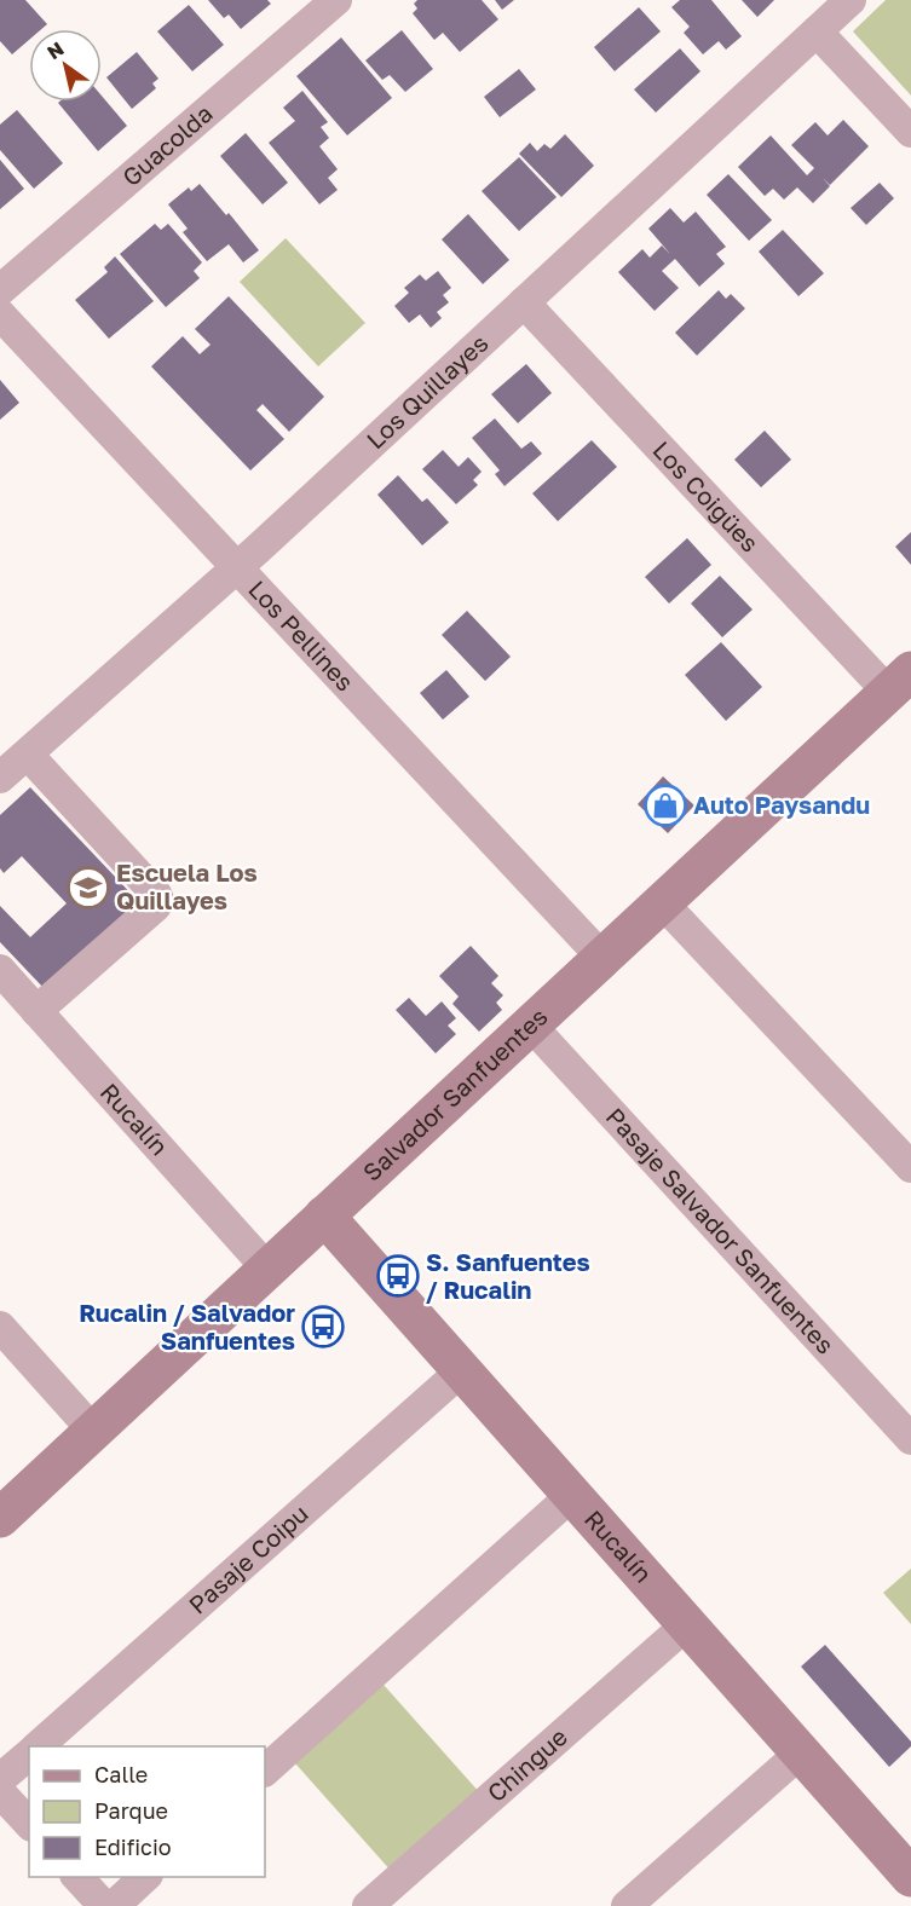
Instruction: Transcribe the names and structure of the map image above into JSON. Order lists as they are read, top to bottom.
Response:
{
  "streets": {
    "street": [
      "Guacolda",
      "Los Quillayes",
      "Los Coigües",
      "Los Pellines",
      "Salvador Sanfuentes",
      "Rucalín",
      "Pasaje Salvador Sanfuentes",
      "Pasaje Coipu",
      "Chingue"
    ]
  },
  "crossings": [
    ["Los Quillayes", "Los Coigües"],
    ["Los Quillayes", "Los Pellines"],
    ["Los Coigües", "Salvador Sanfuentes"],
    ["Los Pellines", "Salvador Sanfuentes"],
    ["Salvador Sanfuentes", "Rucalín"],
    ["Salvador Sanfuentes", "Pasaje Salvador Sanfuentes"],
    ["Rucalín", "Pasaje Coipu"],
    ["Rucalín", "Chingue"]
  ],
  "places": {
    "shop": ["Auto Paysandu"],
    "school or university": ["Escuela Los Quillayes"],
    "bus stop": ["S. Sanfuentes / Rucalin", "Rucalin / Salvador Sanfuentes"]
  },
  "legend": ["Calle", "Parque", "Edificio"],
  "north": "top left"
}
